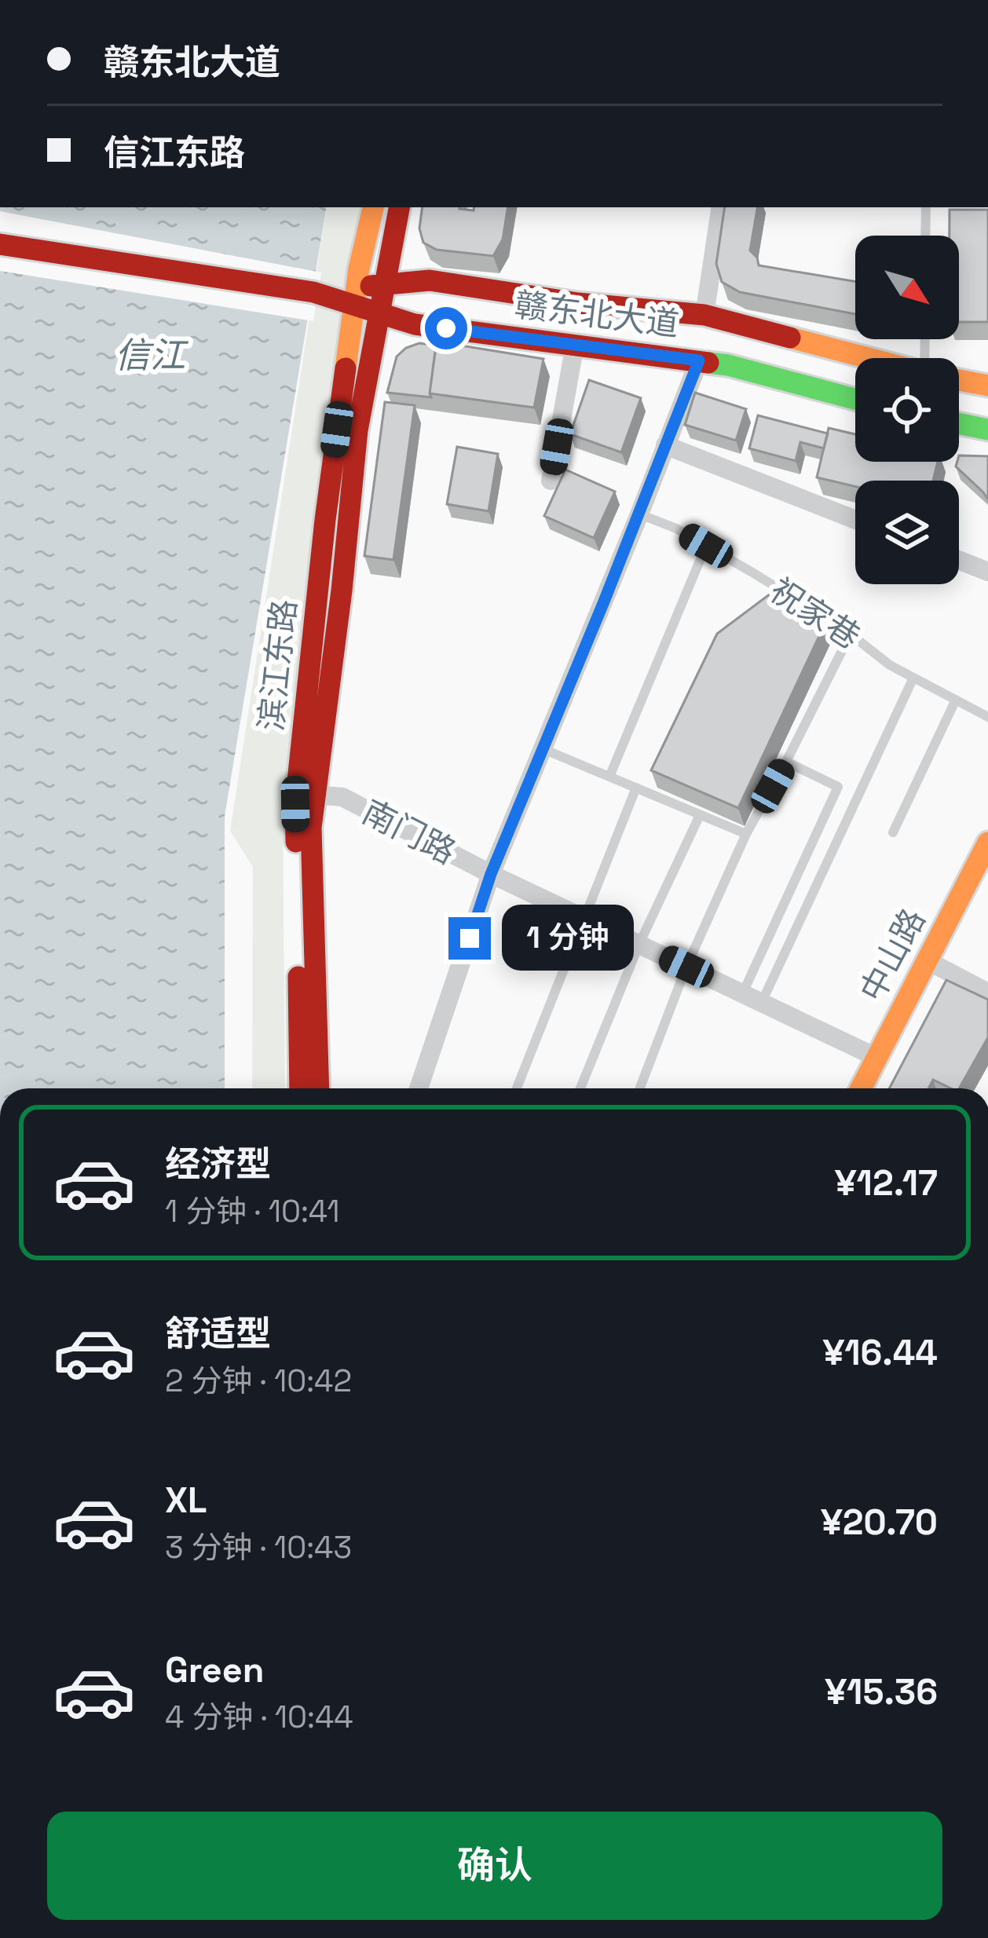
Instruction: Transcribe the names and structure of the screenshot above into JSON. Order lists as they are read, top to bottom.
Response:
{
  "streets": {
    "main road": ["赣东北大道", "滨江东路", "中山路"],
    "street": ["南门路"],
    "lane": ["祝家巷"]
  },
  "crossings": [
    ["赣东北大道", "滨江东路"],
    ["滨江东路", "南门路"],
    ["南门路", "中山路"]
  ],
  "water": ["信江"],
  "north": "bottom right",
  "page": {
    "banner": ["赣东北大道", "信江东路"],
    "bubble": "1 分钟",
    "list": [
      {
        "name": "经济型",
        "note": "1 分钟 · 10:41",
        "value": "¥12.17"
      },
      {
        "name": "舒适型",
        "note": "2 分钟 · 10:42",
        "value": "¥16.44"
      },
      {
        "name": "XL",
        "note": "3 分钟 · 10:43",
        "value": "¥20.70"
      },
      {
        "name": "Green",
        "note": "4 分钟 · 10:44",
        "value": "¥15.36"
      }
    ],
    "buttons": "确认"
  }
}
